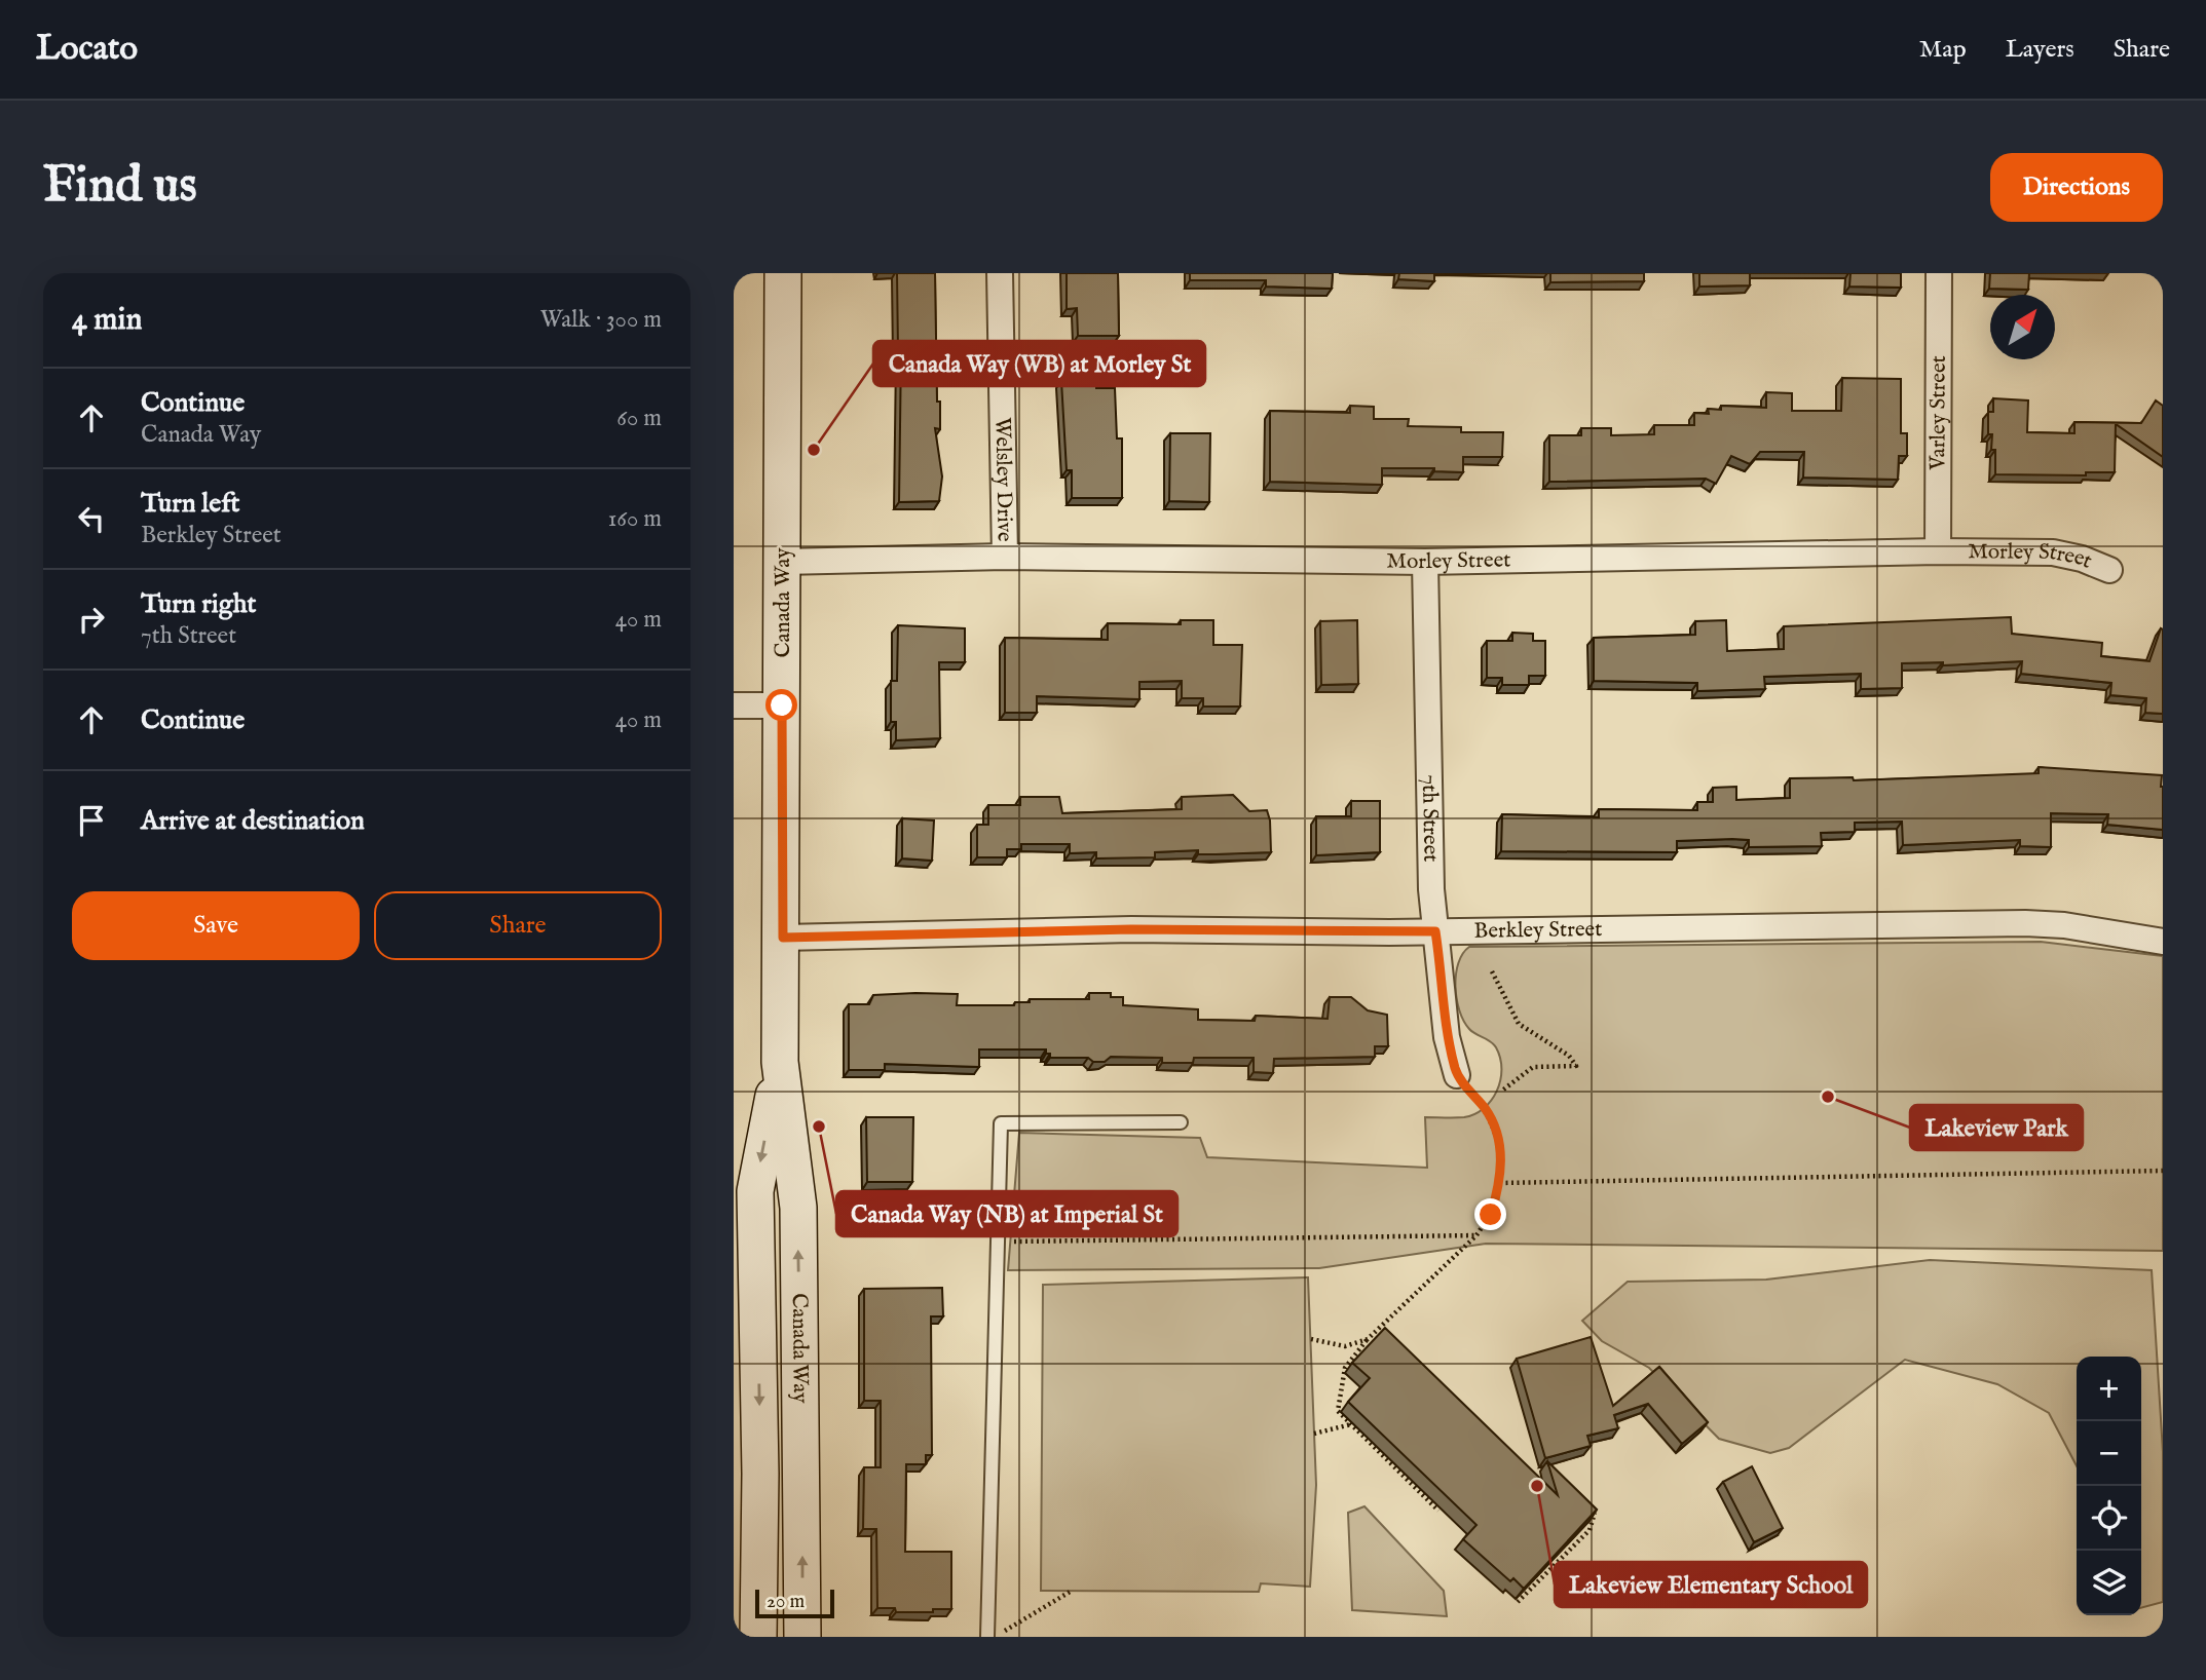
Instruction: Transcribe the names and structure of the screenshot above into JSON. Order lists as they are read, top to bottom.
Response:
{
  "streets": {
    "main road": ["Canada Way"],
    "street": [
      "Varley Street",
      "Welsley Drive",
      "Morley Street",
      "7th Street",
      "Berkley Street"
    ]
  },
  "crossings": [
    ["Varley Street", "Morley Street"],
    ["Welsley Drive", "Morley Street"],
    ["Morley Street", "Canada Way"],
    ["Morley Street", "7th Street"],
    ["Canada Way", "Berkley Street"],
    ["7th Street", "Berkley Street"]
  ],
  "places": [
    "Canada Way (WB) at Morley St",
    "Lakeview Park",
    "Canada Way (NB) at Imperial St",
    "Lakeview Elementary School"
  ],
  "scale_bar": "20 m",
  "north": "top right",
  "page": {
    "header": "Locato",
    "nav": ["Map", "Layers", "Share"],
    "buttons": [
      "Directions",
      ["Save", "Share"]
    ],
    "title": "Find us",
    "heading": ["4 min", "Walk · 300 m"],
    "list": [
      ["Continue", "Canada Way", "60 m"],
      ["Turn left", "Berkley Street", "160 m"],
      ["Turn right", "7th Street", "40 m"],
      ["Continue", "40 m"],
      "Arrive at destination"
    ],
    "map_buttons": ["+", "−"],
    "scale": "20 m"
  }
}
